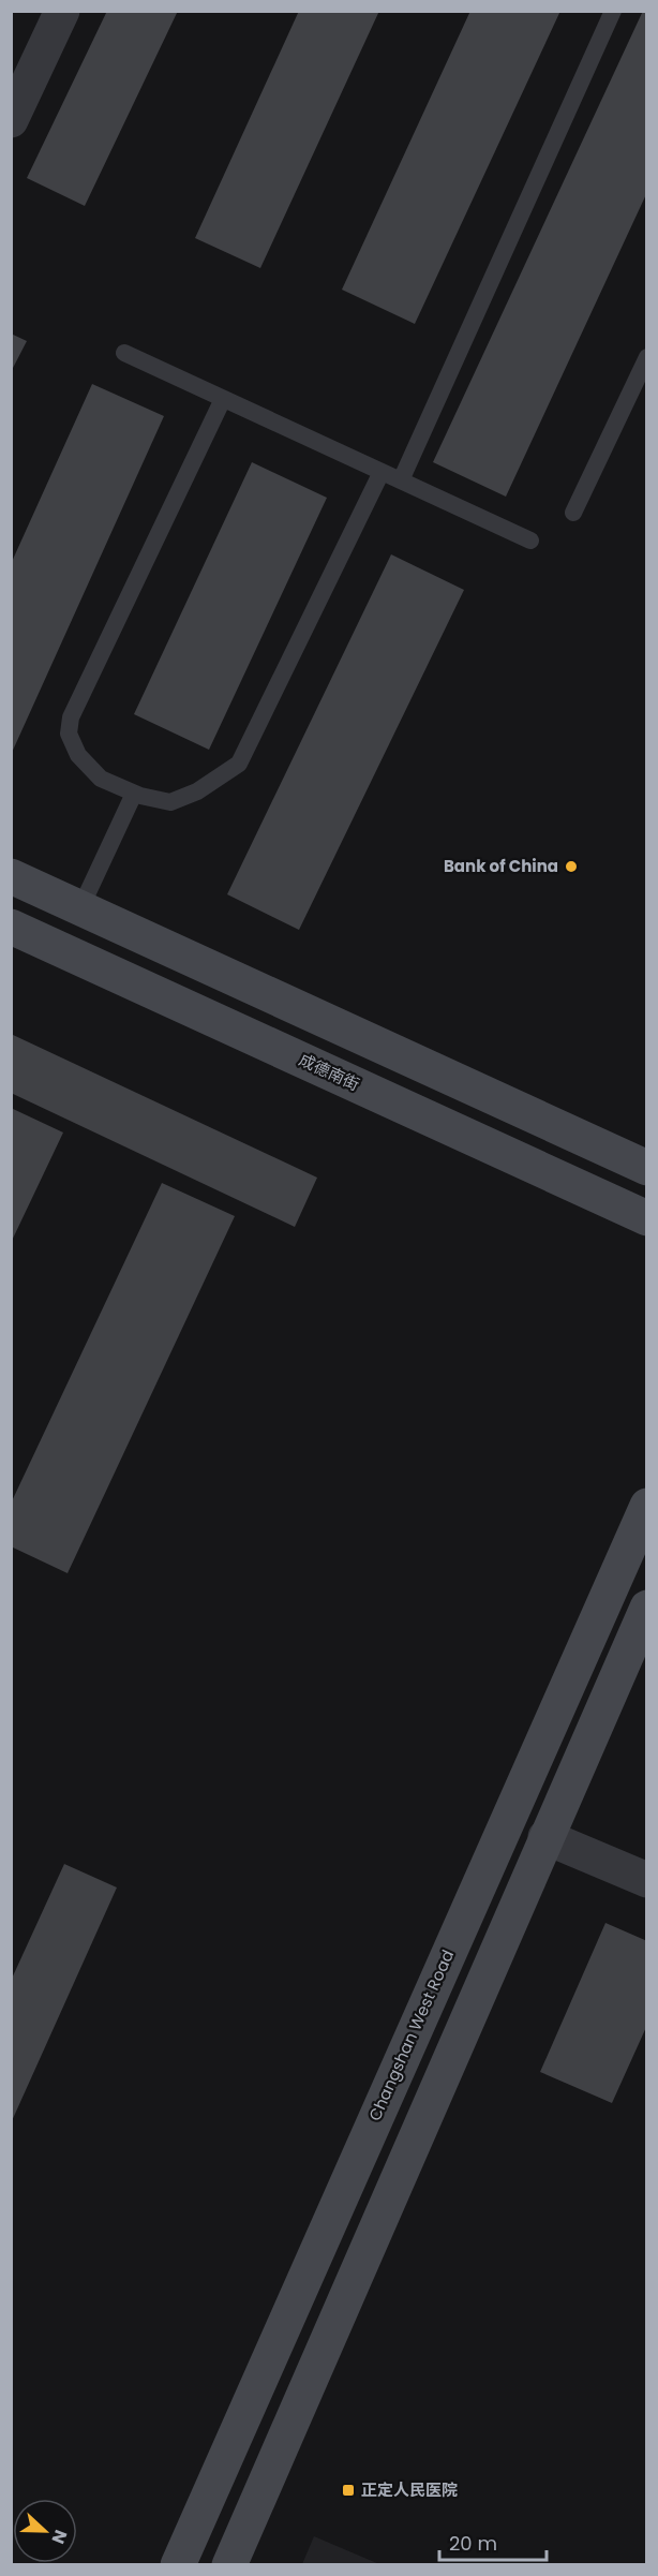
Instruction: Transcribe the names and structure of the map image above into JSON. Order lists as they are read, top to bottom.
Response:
{
  "streets": {
    "main road": ["成德南街", "Changshan West Road"]
  },
  "places": {
    "other": ["Bank of China"],
    "transit": ["正定人民医院"]
  },
  "scale_bar": "20 m",
  "north": "right"
}
